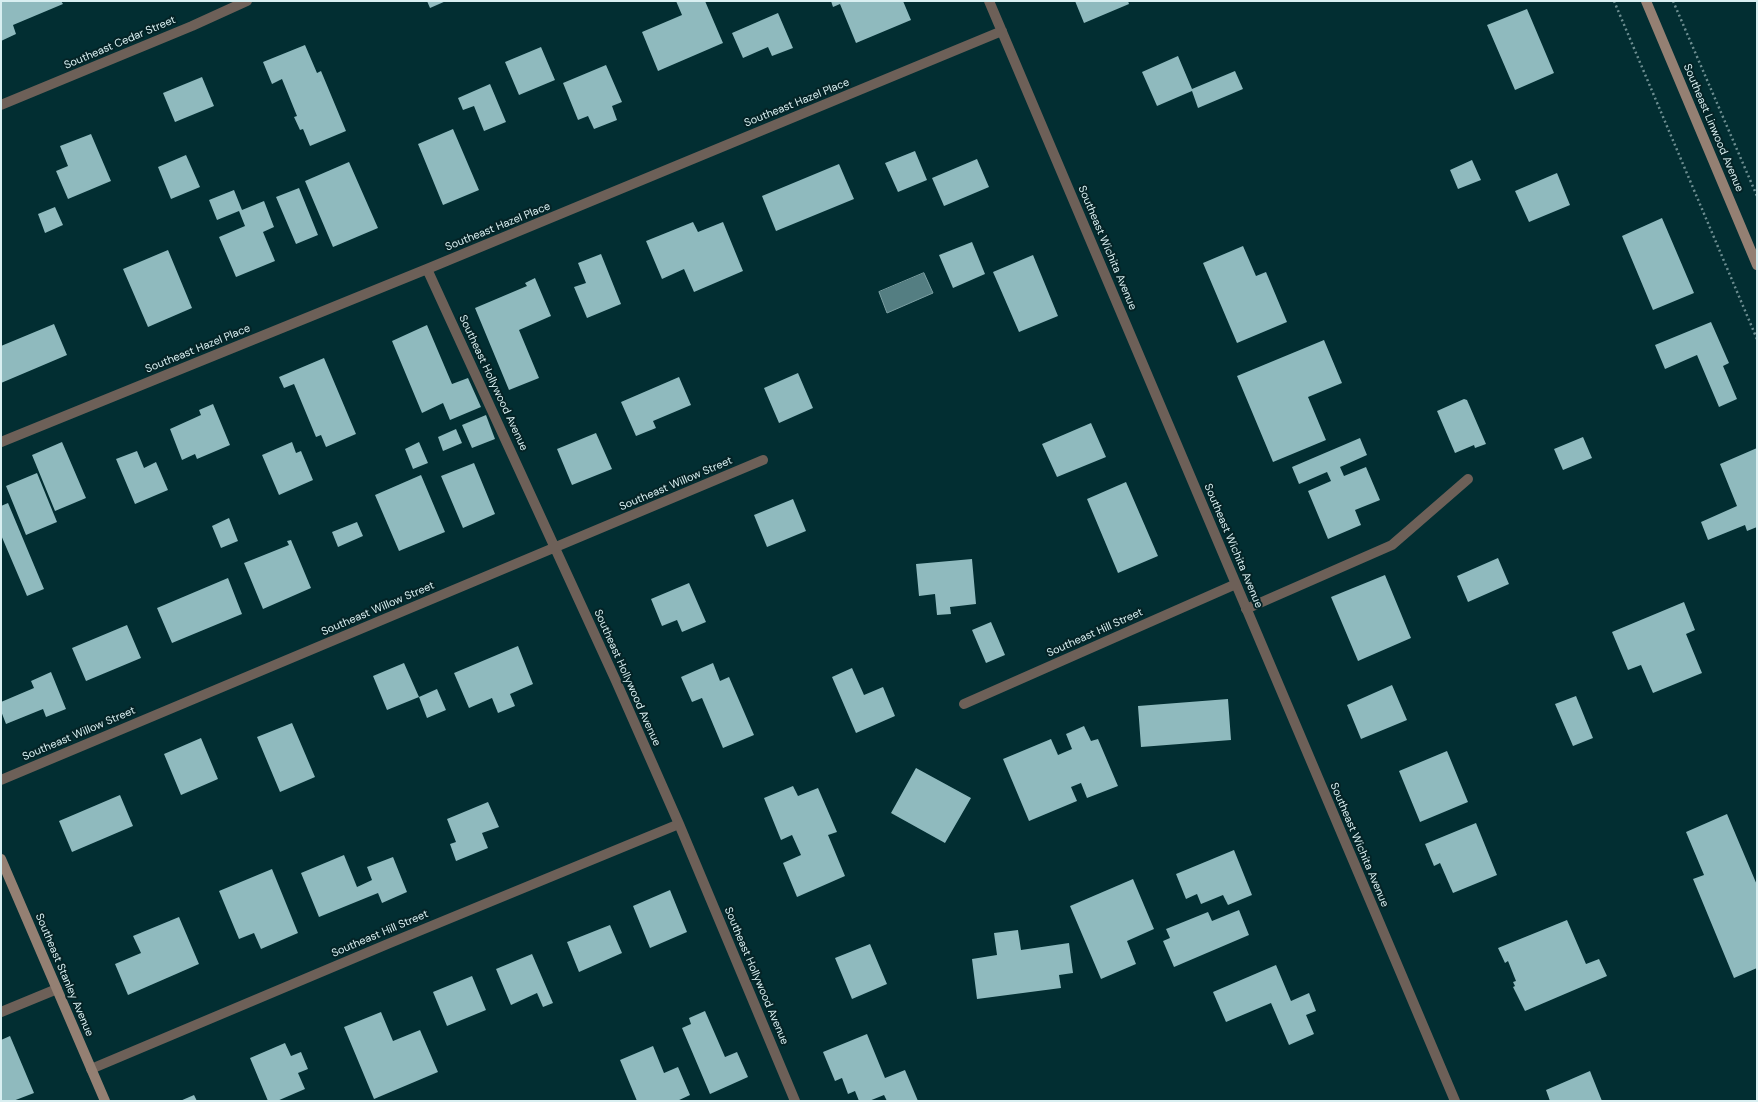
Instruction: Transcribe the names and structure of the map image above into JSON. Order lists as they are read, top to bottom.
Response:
{
  "streets": {
    "main road": ["Southeast Linwood Avenue", "Southeast Stanley Avenue"],
    "street": [
      "Southeast Cedar Street",
      "Southeast Hazel Place",
      "Southeast Wichita Avenue",
      "Southeast Hollywood Avenue",
      "Southeast Willow Street",
      "Southeast Hill Street"
    ]
  },
  "crossings": [
    ["Southeast Hazel Place", "Southeast Wichita Avenue"],
    ["Southeast Hazel Place", "Southeast Hollywood Avenue"],
    ["Southeast Wichita Avenue", "Southeast Hill Street"],
    ["Southeast Hollywood Avenue", "Southeast Willow Street"],
    ["Southeast Hollywood Avenue", "Southeast Hill Street"],
    ["Southeast Hill Street", "Southeast Stanley Avenue"]
  ]
}
